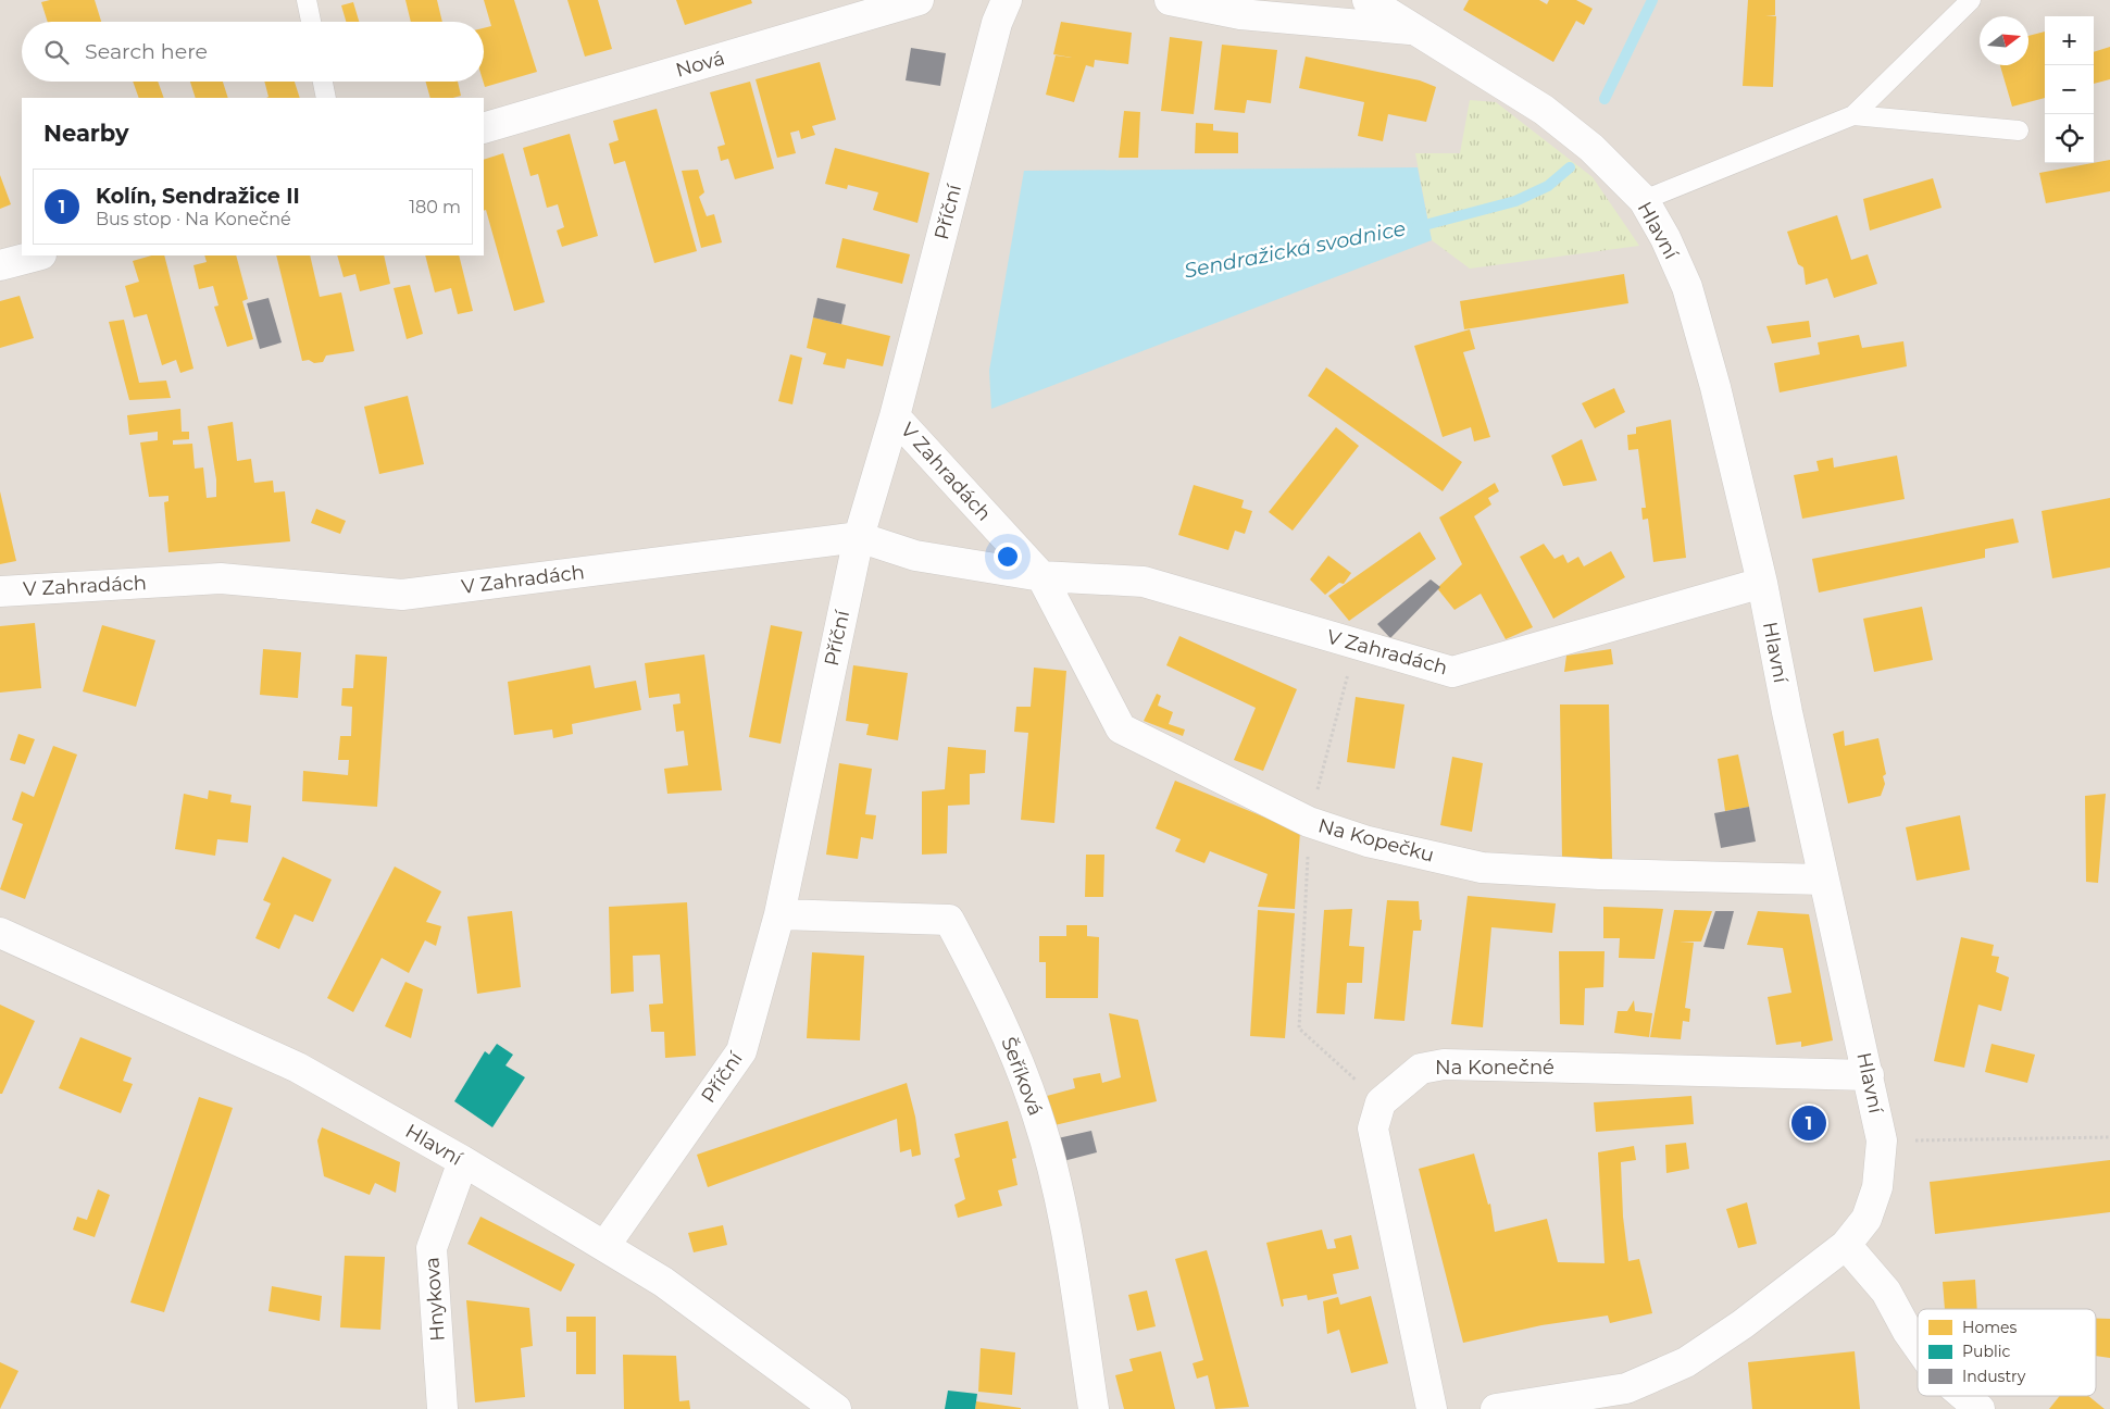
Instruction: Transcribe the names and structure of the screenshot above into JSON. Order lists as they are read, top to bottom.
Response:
{
  "streets": {
    "street": [
      "Nová",
      "Příční",
      "Hlavní",
      "V Zahradách",
      "Na Kopečku",
      "Na Konečné",
      "Šeříková",
      "Hnykova"
    ]
  },
  "crossings": [
    ["Příční", "Hlavní"],
    ["Příční", "V Zahradách"],
    ["Příční", "Šeříková"],
    ["Hlavní", "V Zahradách"],
    ["Hlavní", "Na Kopečku"],
    ["Hlavní", "Na Konečné"],
    ["Hlavní", "Hnykova"],
    ["V Zahradách", "Na Kopečku"]
  ],
  "water": ["Sendražická svodnice"],
  "legend": ["Homes", "Public", "Industry"],
  "north": "right",
  "page": {
    "map_buttons": ["+", "−"],
    "search": "Search here",
    "heading": "Nearby",
    "list": [
      {
        "mark": "1",
        "name": "Kolín, Sendražice II",
        "note": "Bus stop · Na Konečné",
        "value": "180 m"
      }
    ],
    "pins": "1"
  }
}
